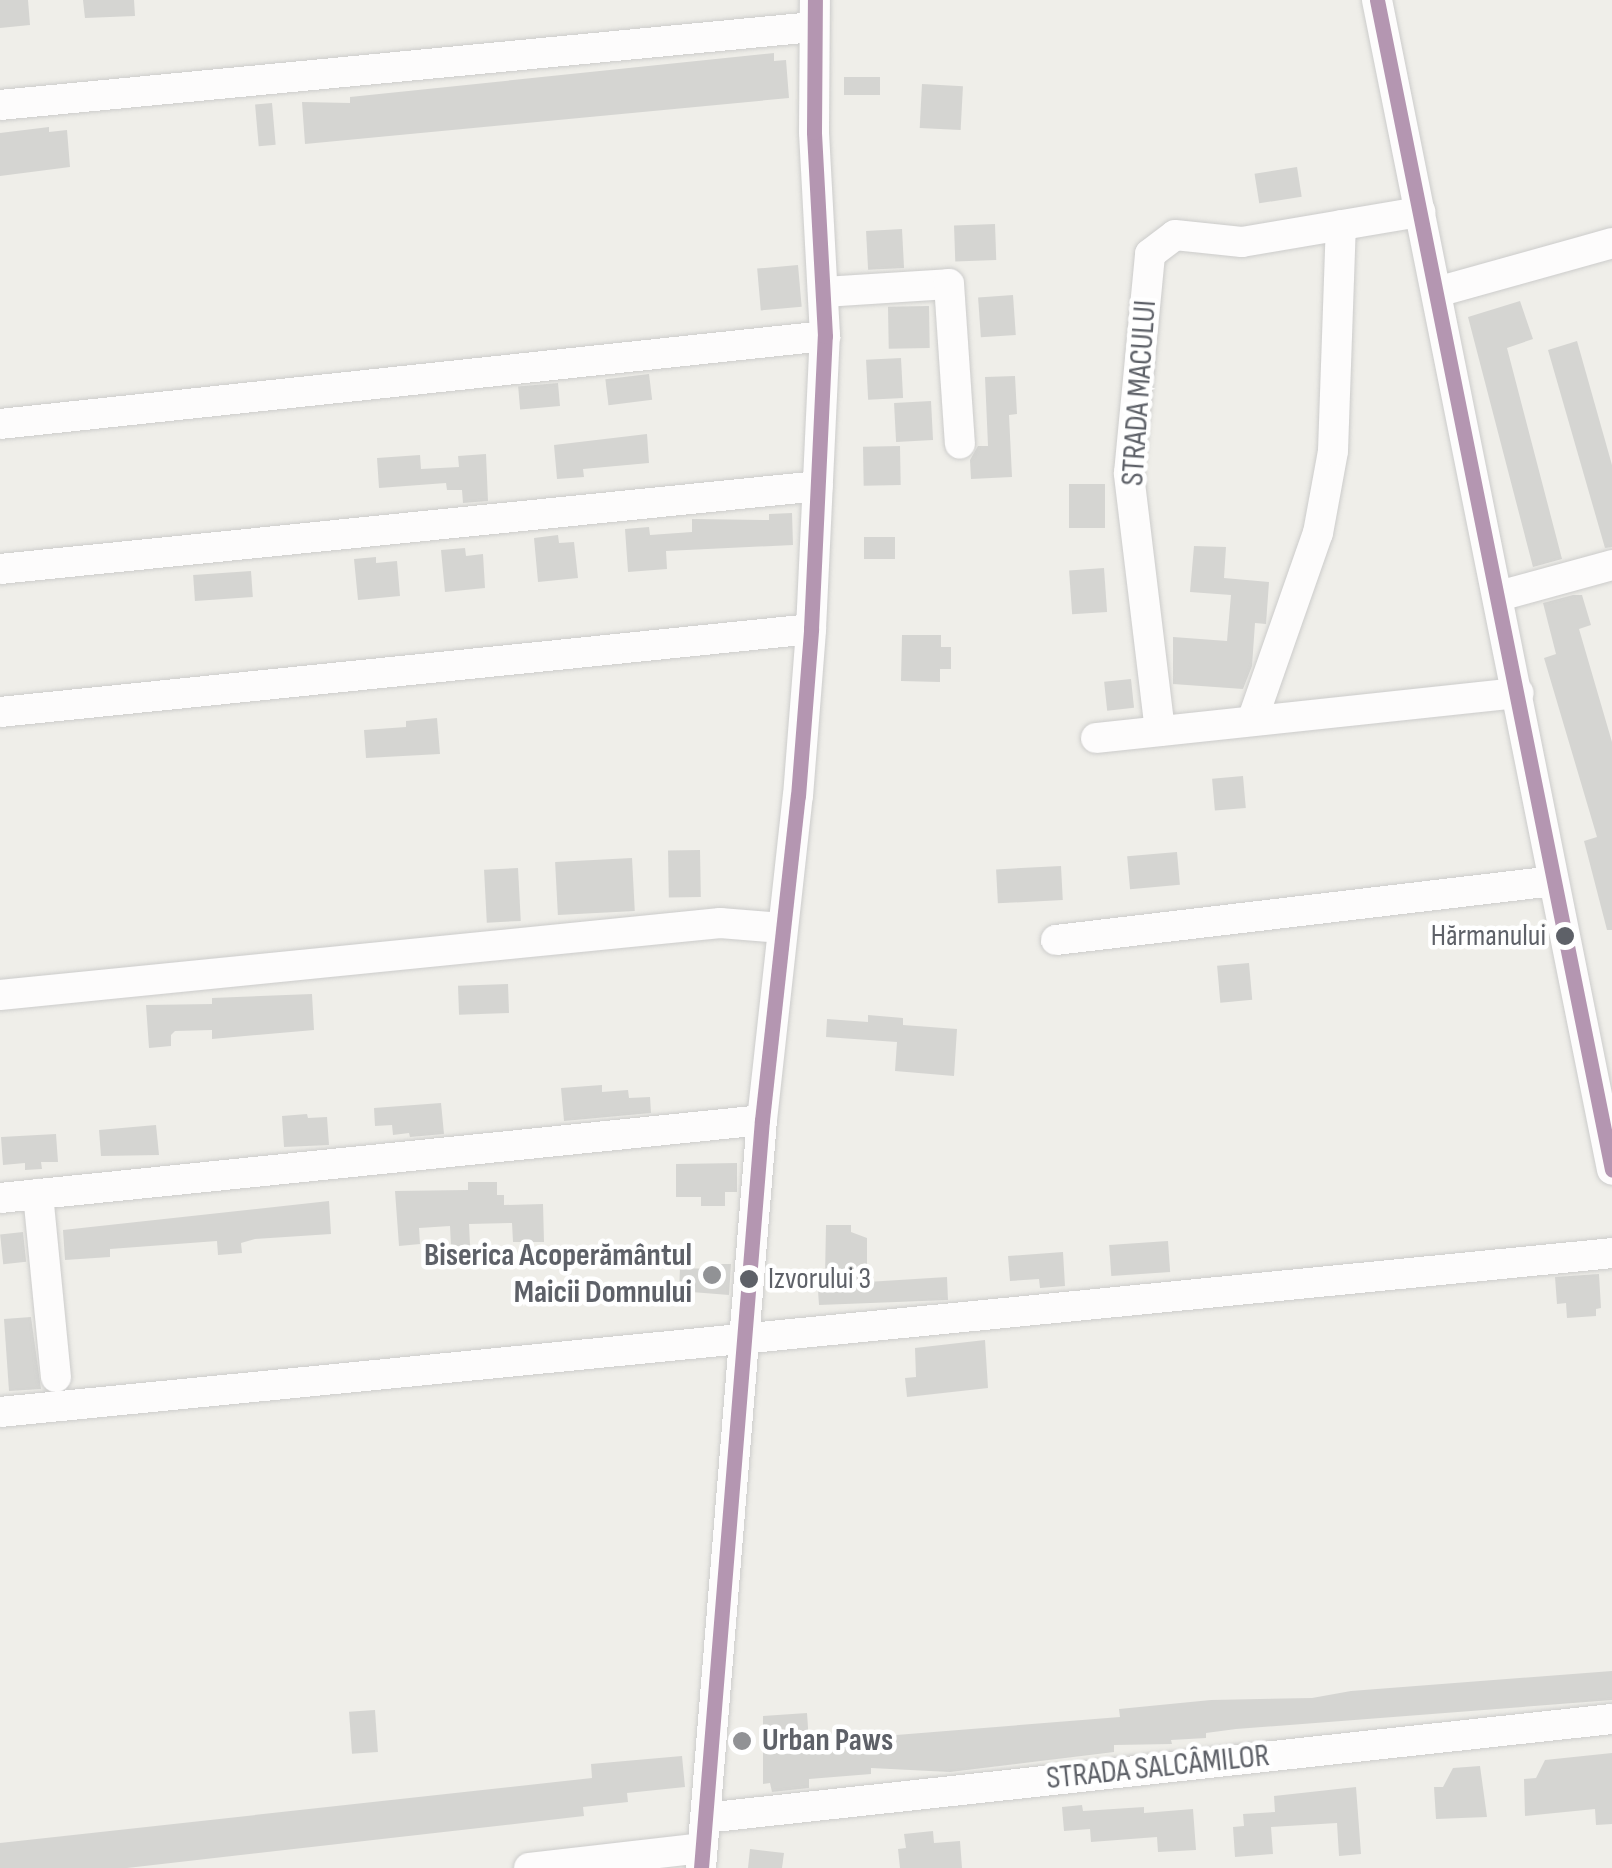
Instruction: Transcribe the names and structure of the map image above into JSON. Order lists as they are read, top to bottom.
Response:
{
  "streets": {
    "street": ["STRADA MACULUI", "STRADA SALCÂMILOR"]
  },
  "places": [
    "Hărmanului",
    "Biserica Acoperământul Maicii Domnului",
    "Izvorului 3",
    "Urban Paws"
  ]
}
